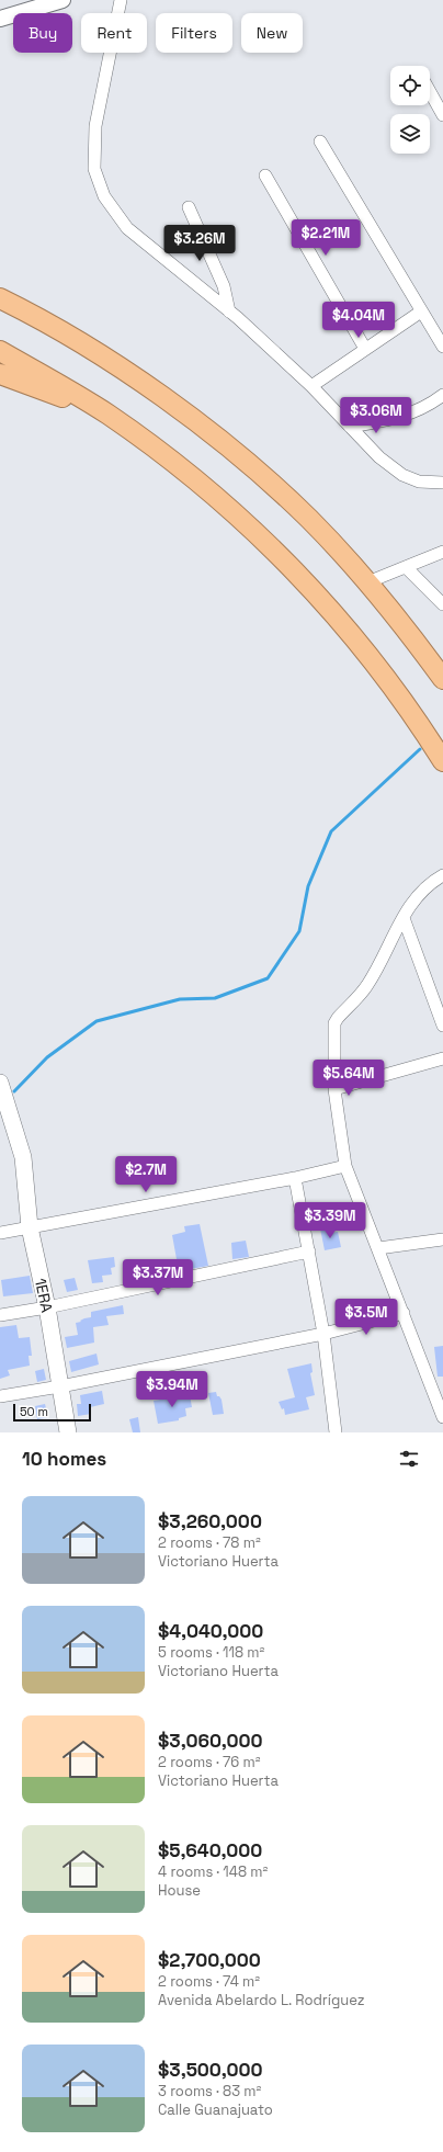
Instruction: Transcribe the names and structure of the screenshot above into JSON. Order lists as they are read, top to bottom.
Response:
{
  "streets": {
    "main road": ["1ERA"]
  },
  "scale_bar": "50 m",
  "page": {
    "chip": [
      "Buy",
      "Rent",
      "Filters",
      "New"
    ],
    "price": [
      "$2.21M",
      "$3.26M",
      "$4.04M",
      "$3.06M",
      "$5.64M",
      "$2.7M",
      "$3.39M",
      "$3.37M",
      "$3.5M",
      "$3.94M"
    ],
    "scale": "50 m",
    "heading": "10 homes",
    "list": [
      {
        "name": "$3,260,000",
        "note": "2 rooms · 78 m² · Victoriano Huerta"
      },
      {
        "name": "$4,040,000",
        "note": "5 rooms · 118 m² · Victoriano Huerta"
      },
      {
        "name": "$3,060,000",
        "note": "2 rooms · 76 m² · Victoriano Huerta"
      },
      {
        "name": "$5,640,000",
        "note": "4 rooms · 148 m² · House"
      },
      {
        "name": "$2,700,000",
        "note": "2 rooms · 74 m² · Avenida Abelardo L. Rodríguez"
      },
      {
        "name": "$3,500,000",
        "note": "3 rooms · 83 m² · Calle Guanajuato"
      }
    ]
  }
}
